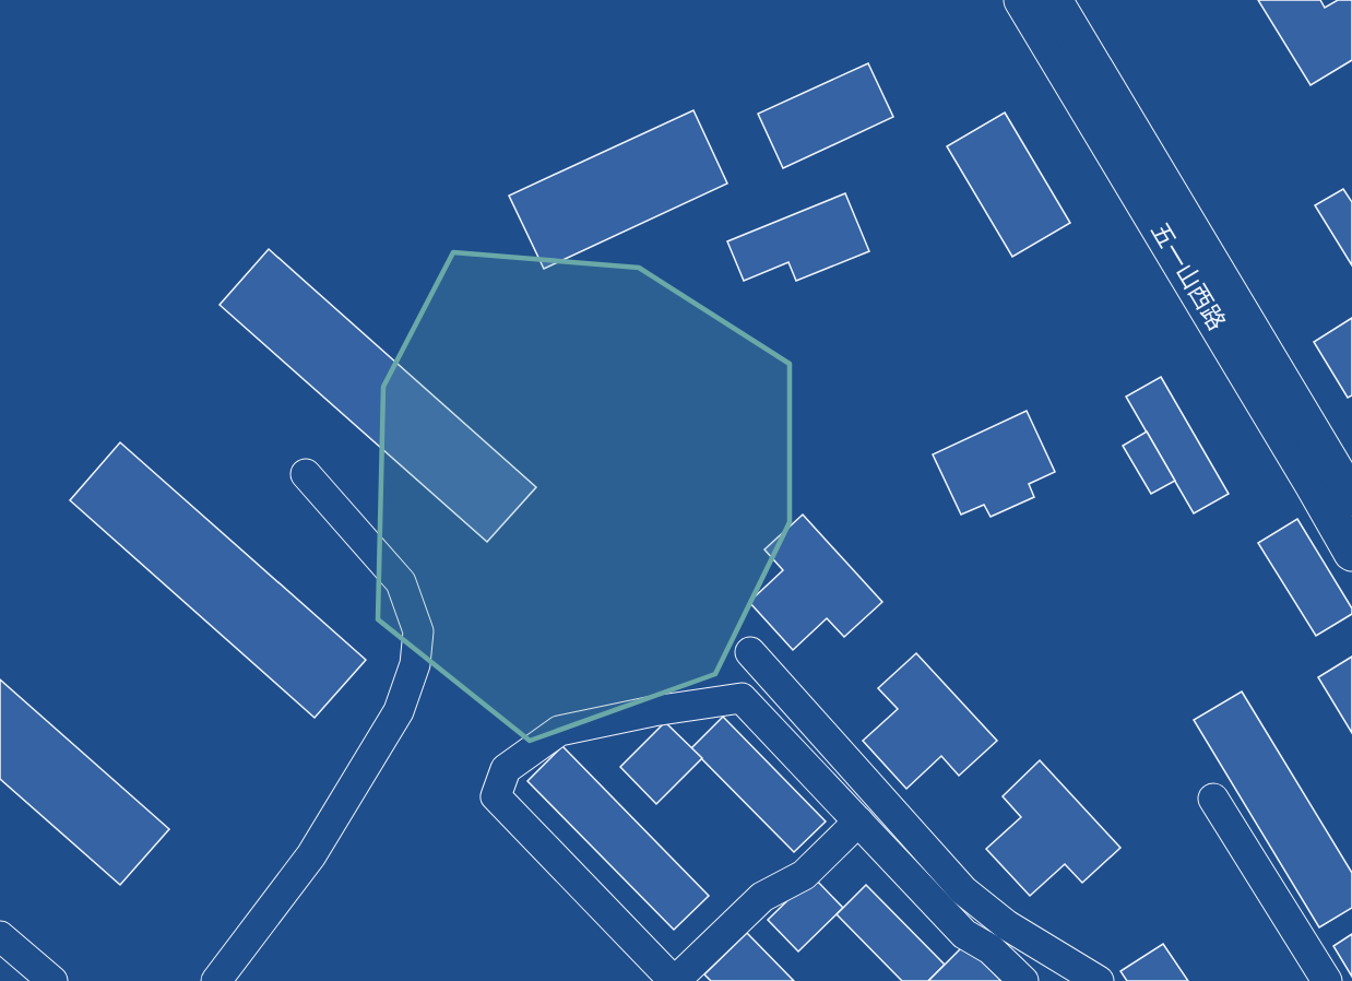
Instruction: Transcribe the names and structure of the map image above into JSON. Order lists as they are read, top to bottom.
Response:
{
  "streets": {
    "main road": ["五一山西路"]
  }
}
